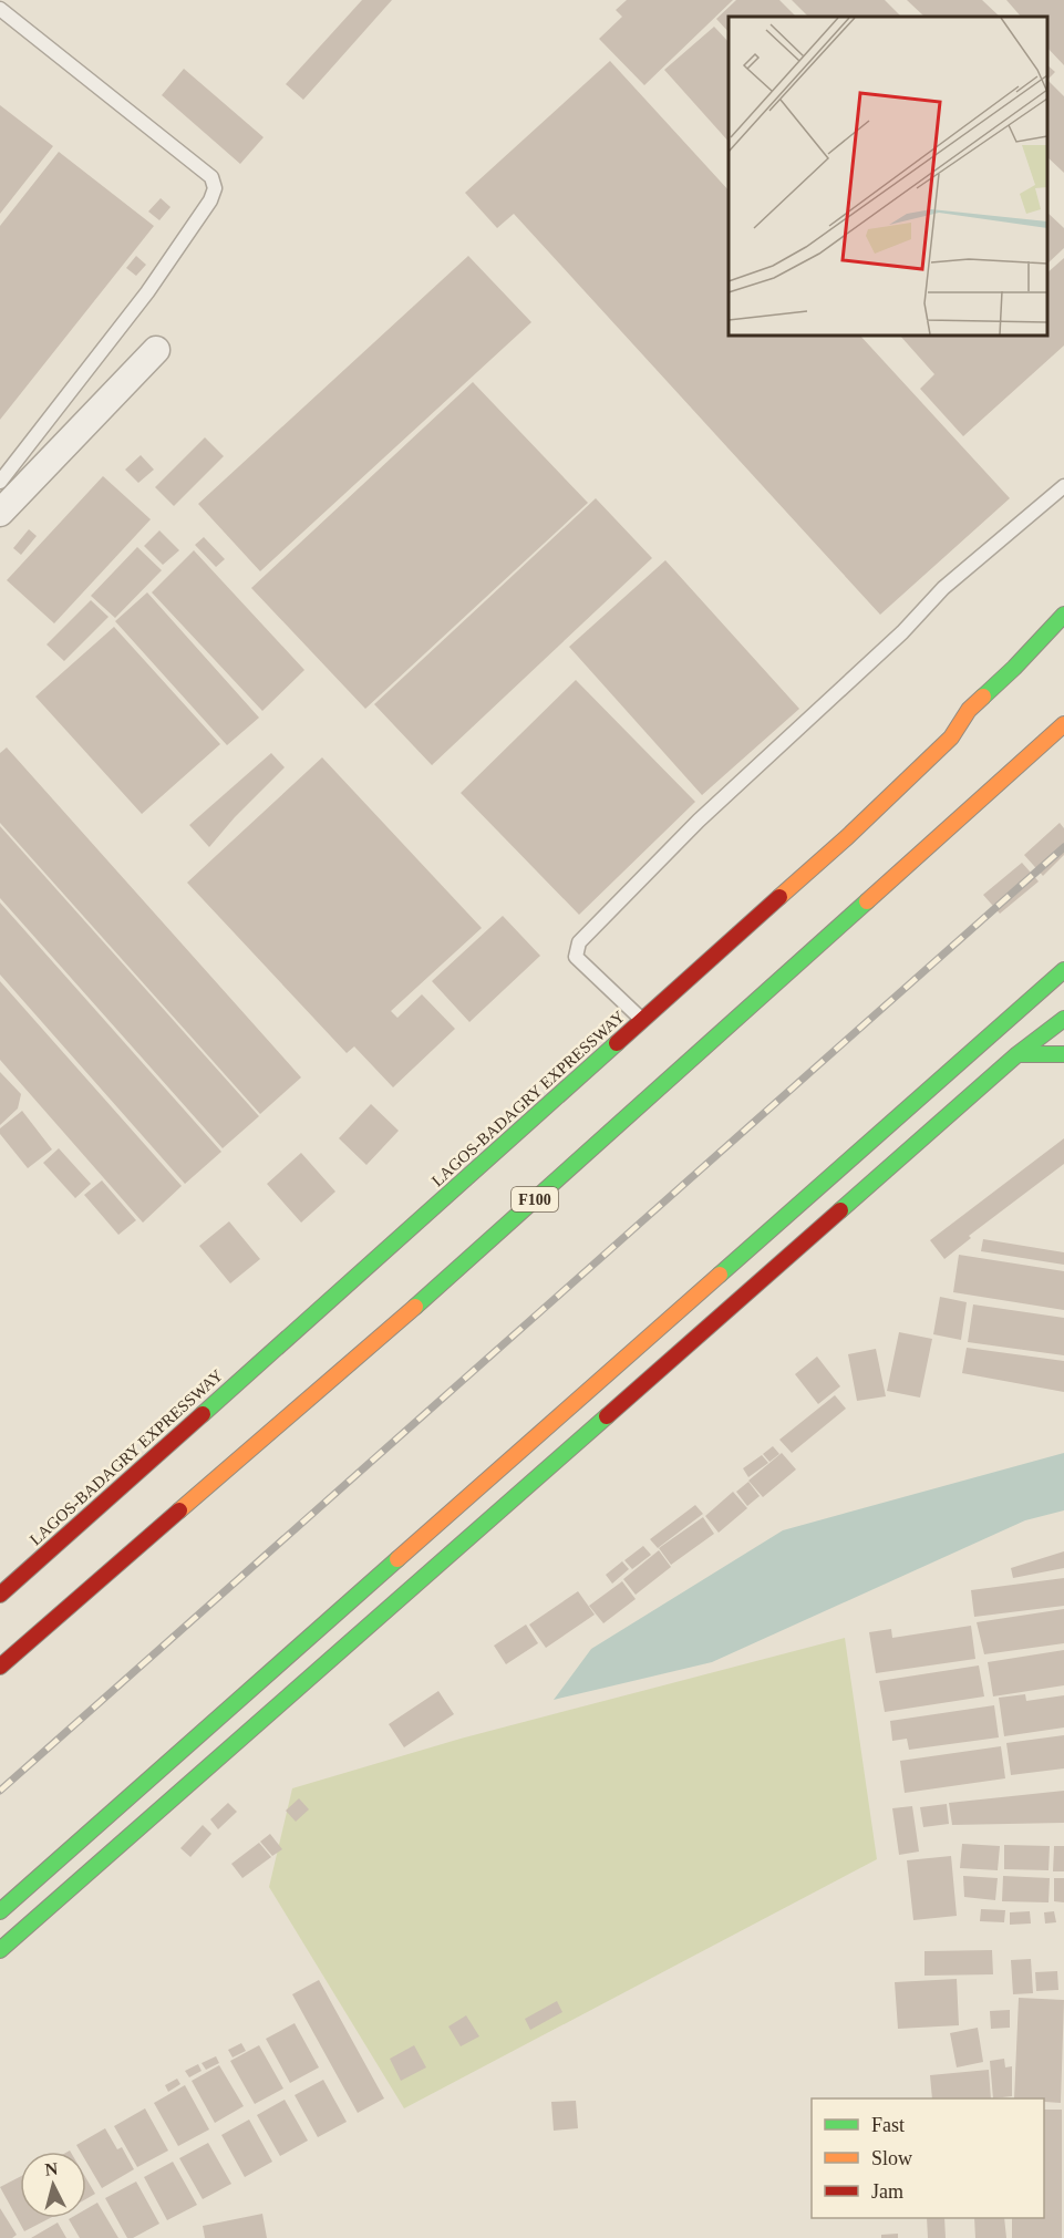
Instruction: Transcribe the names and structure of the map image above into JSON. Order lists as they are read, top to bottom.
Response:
{
  "streets": {
    "main road": ["LAGOS-BADAGRY EXPRESSWAY", "F100"]
  },
  "legend": ["Fast", "Slow", "Jam"],
  "north": "top"
}
